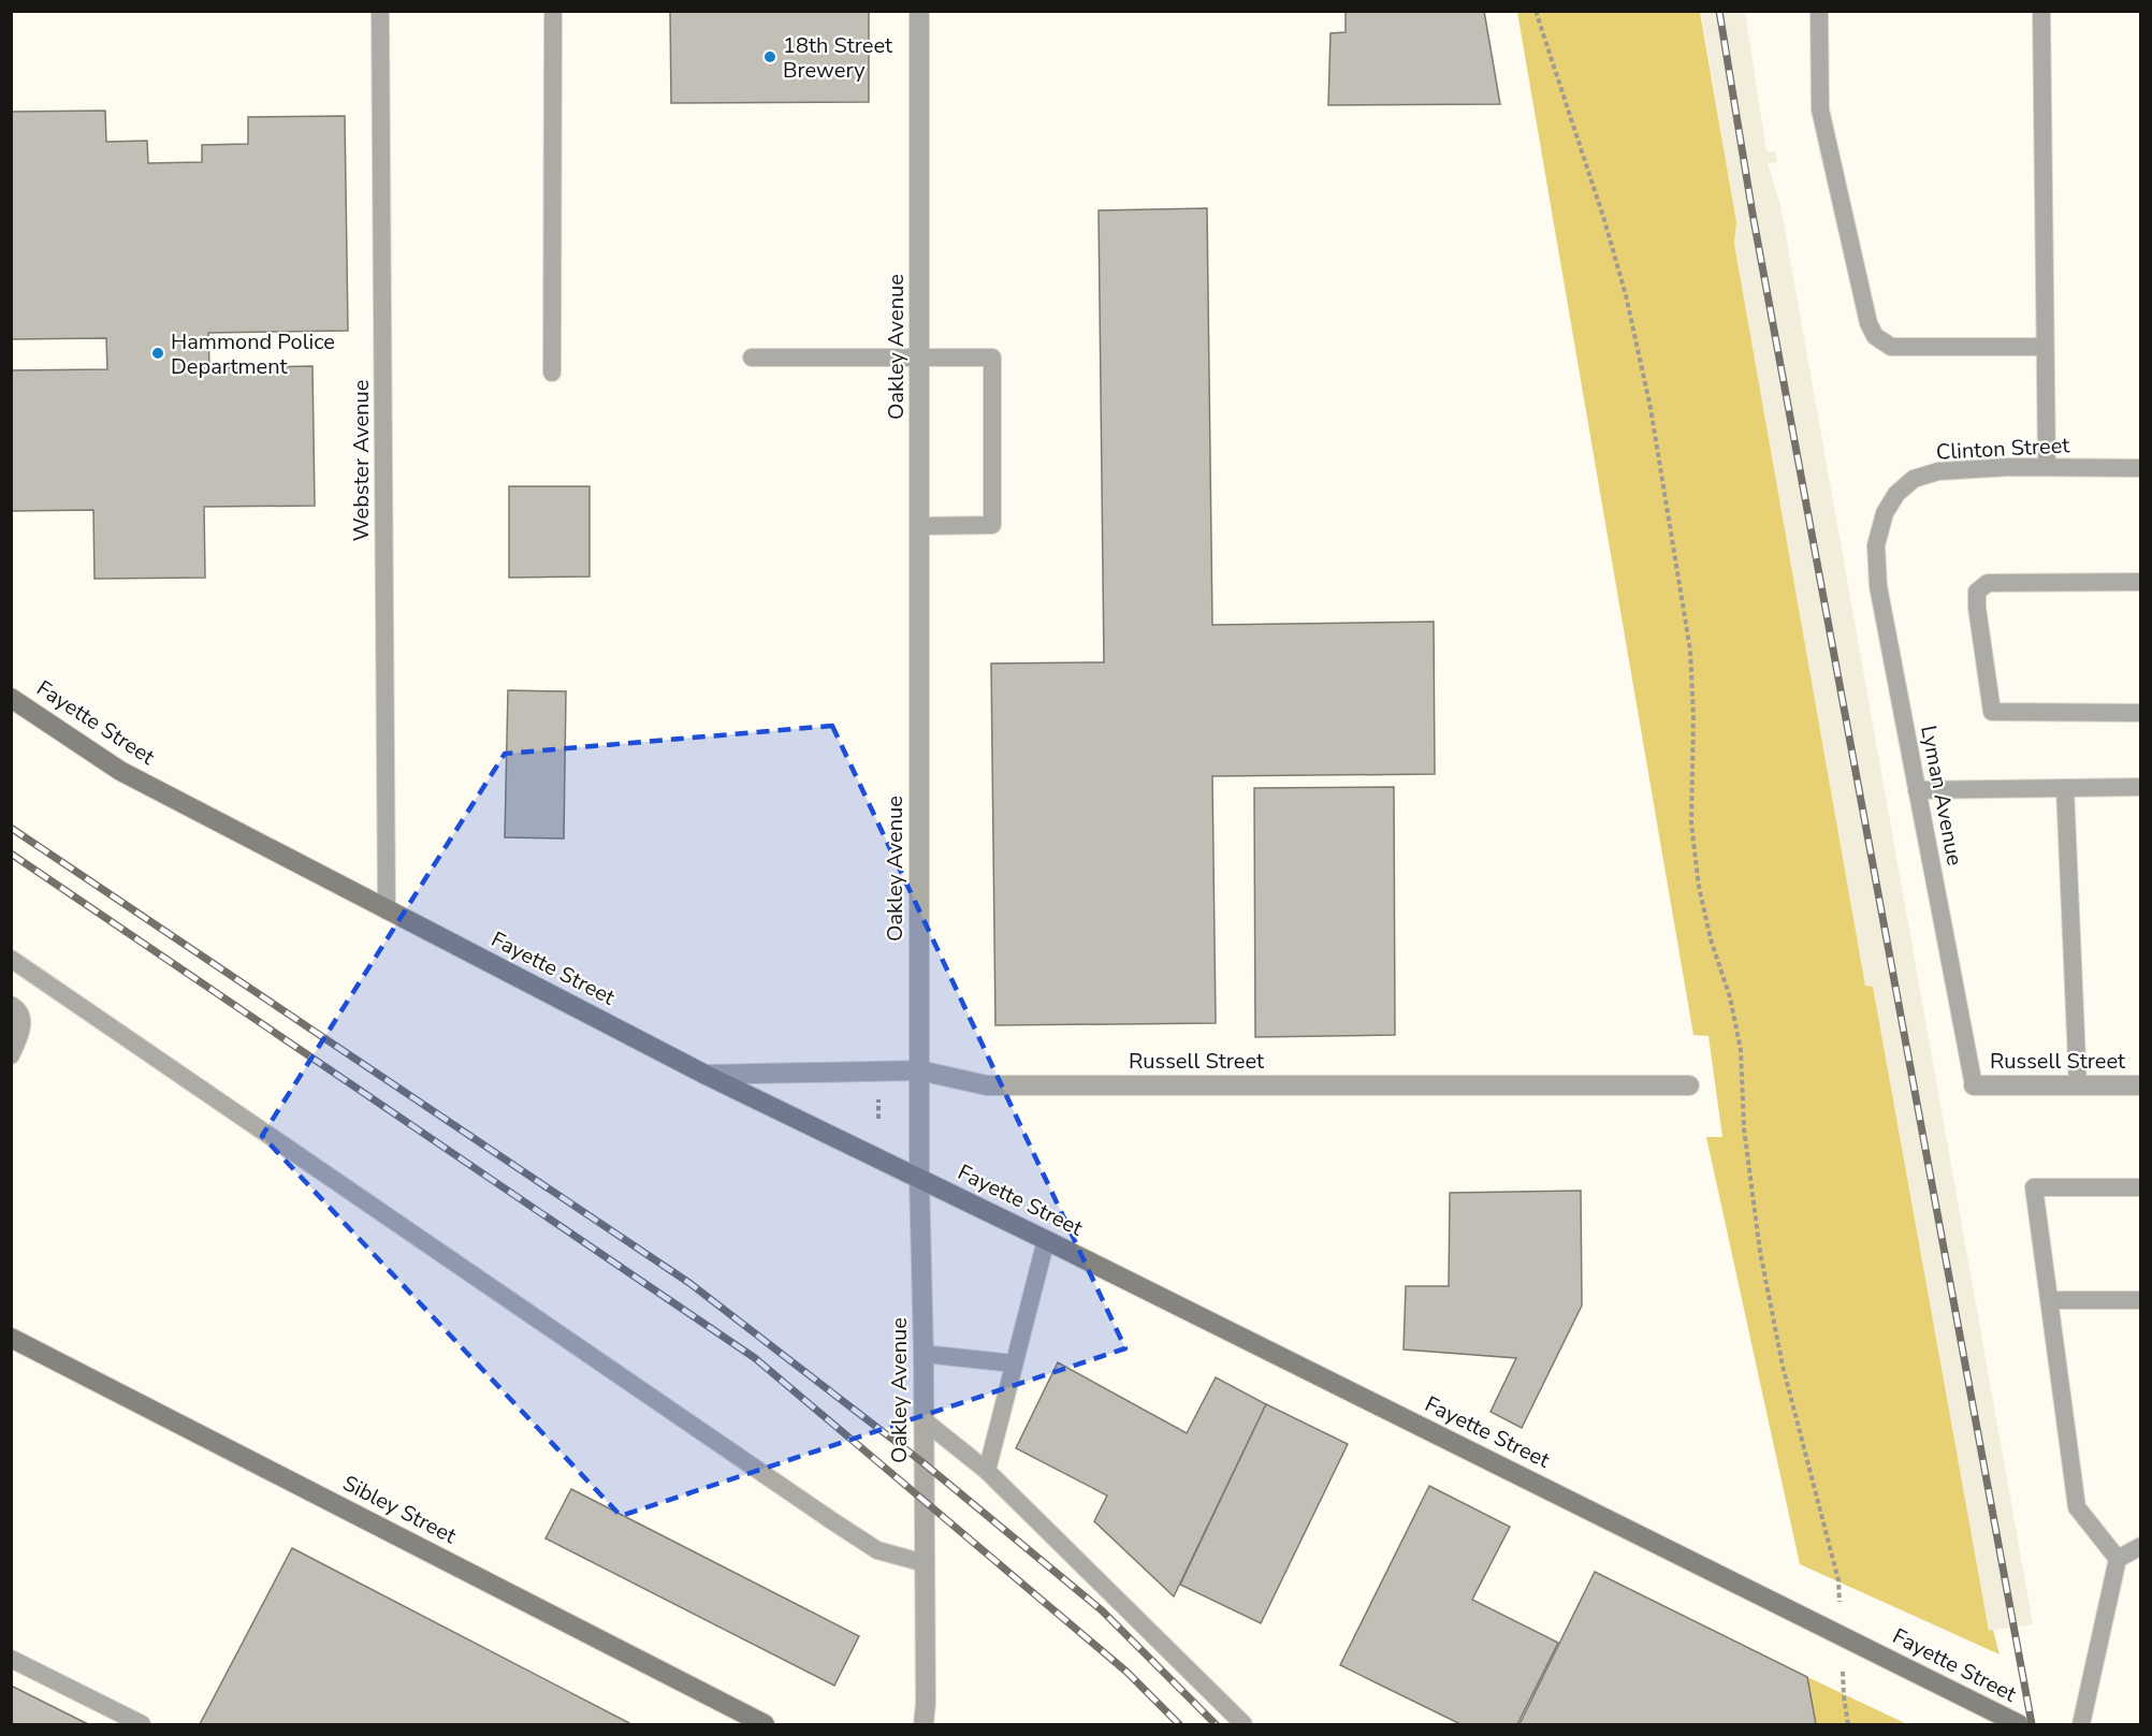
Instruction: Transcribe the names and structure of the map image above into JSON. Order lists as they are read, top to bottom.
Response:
{
  "streets": {
    "street": [
      "Oakley Avenue",
      "Fayette Street",
      "Russell Street",
      "Sibley Street"
    ],
    "lane": ["Clinton Street", "Webster Avenue", "Lyman Avenue"]
  },
  "crossings": [
    ["Oakley Avenue", "Fayette Street"],
    ["Oakley Avenue", "Russell Street"],
    ["Clinton Street", "Lyman Avenue"],
    ["Webster Avenue", "Fayette Street"],
    ["Fayette Street", "Russell Street"],
    ["Lyman Avenue", "Russell Street"]
  ],
  "places": ["18th Street Brewery", "Hammond Police Department"]
}
